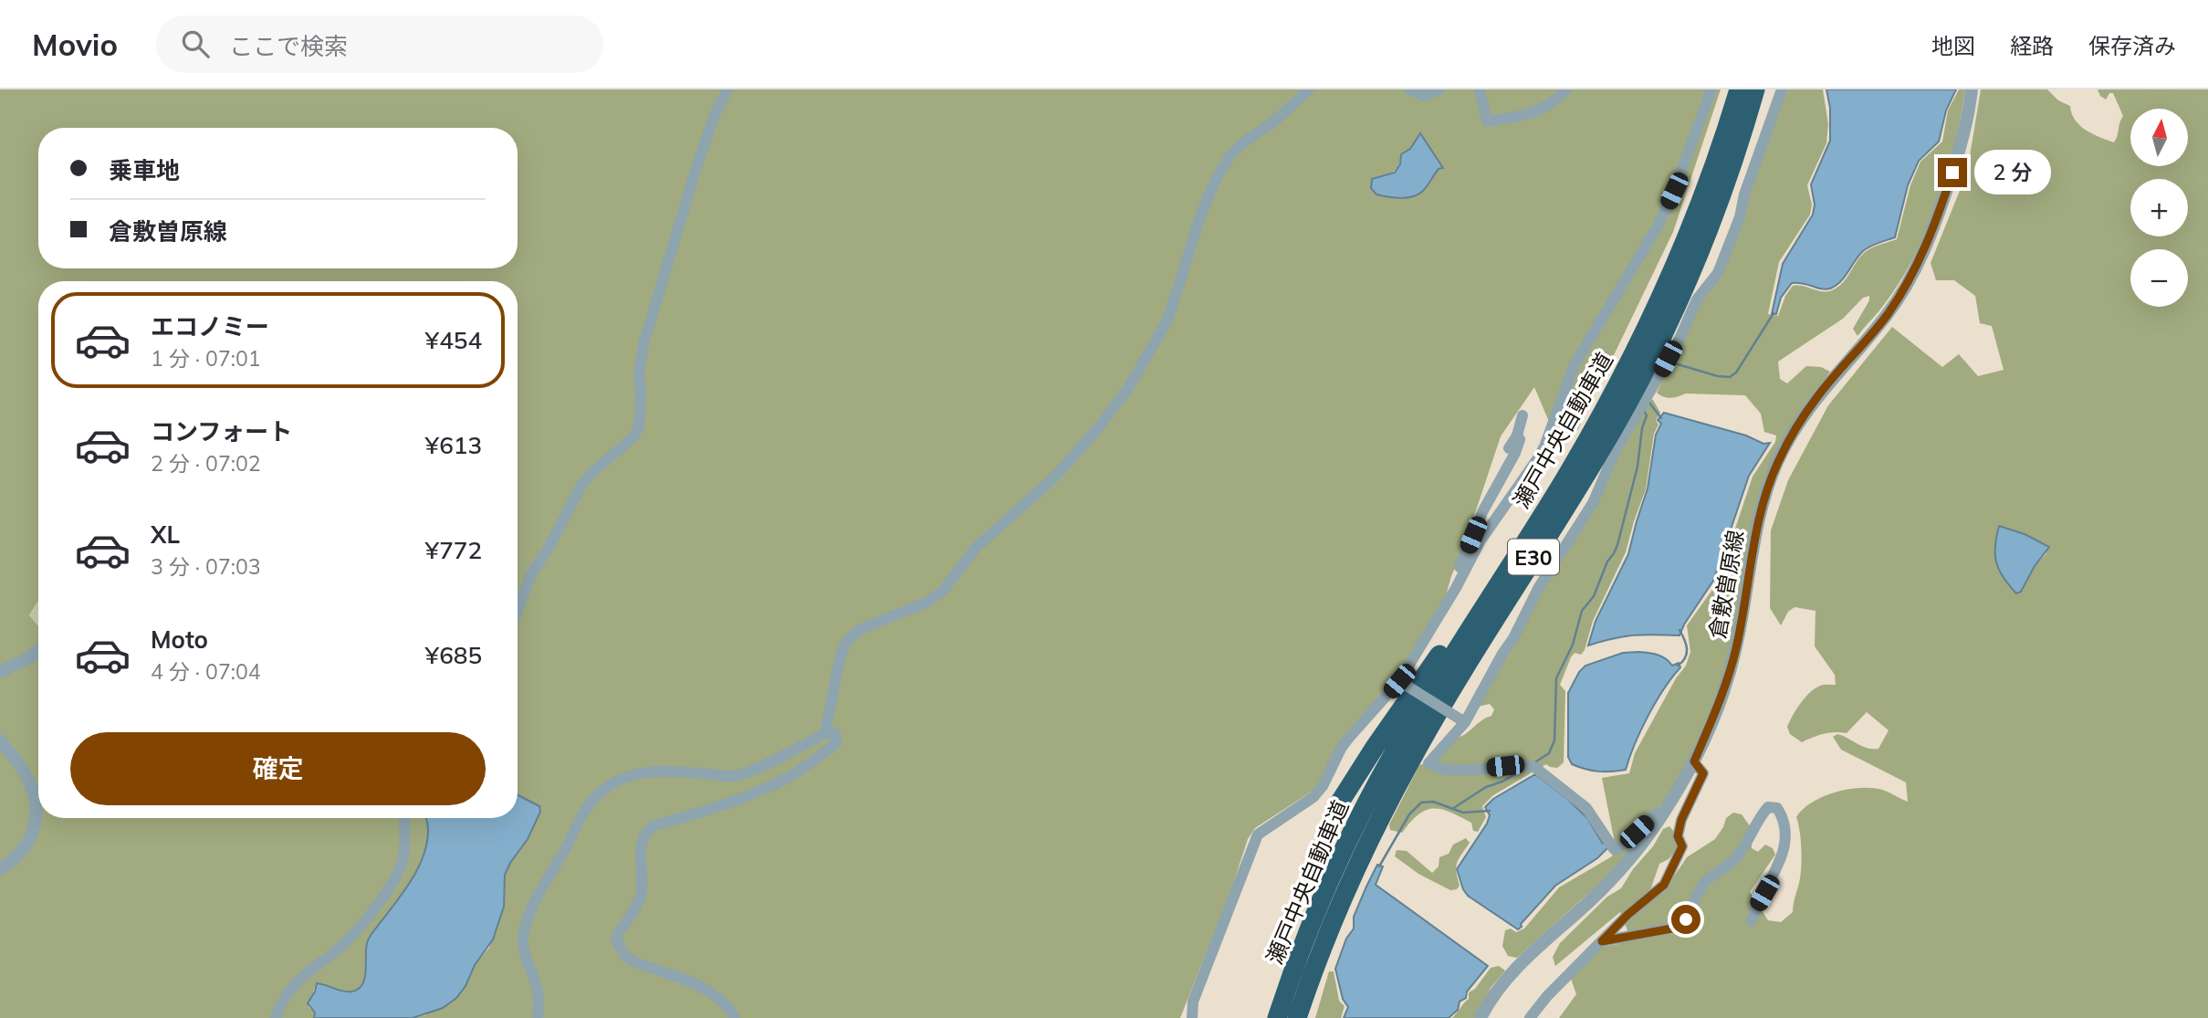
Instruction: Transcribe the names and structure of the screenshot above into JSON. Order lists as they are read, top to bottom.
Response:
{
  "streets": {
    "highway": ["瀬戸中央自動車道", "E30"],
    "street": ["倉敷曽原線"]
  },
  "north": "top",
  "page": {
    "header": "Movio",
    "search": "ここで検索",
    "nav": ["地図", "経路", "保存済み"],
    "map_buttons": ["+", "−"],
    "banner": ["乗車地", "倉敷曽原線"],
    "bubble": "2 分",
    "list": [
      {
        "name": "エコノミー",
        "note": "1 分 · 07:01",
        "value": "¥454"
      },
      {
        "name": "コンフォート",
        "note": "2 分 · 07:02",
        "value": "¥613"
      },
      {
        "name": "XL",
        "note": "3 分 · 07:03",
        "value": "¥772"
      },
      {
        "name": "Moto",
        "note": "4 分 · 07:04",
        "value": "¥685"
      }
    ],
    "buttons": "確定"
  }
}
